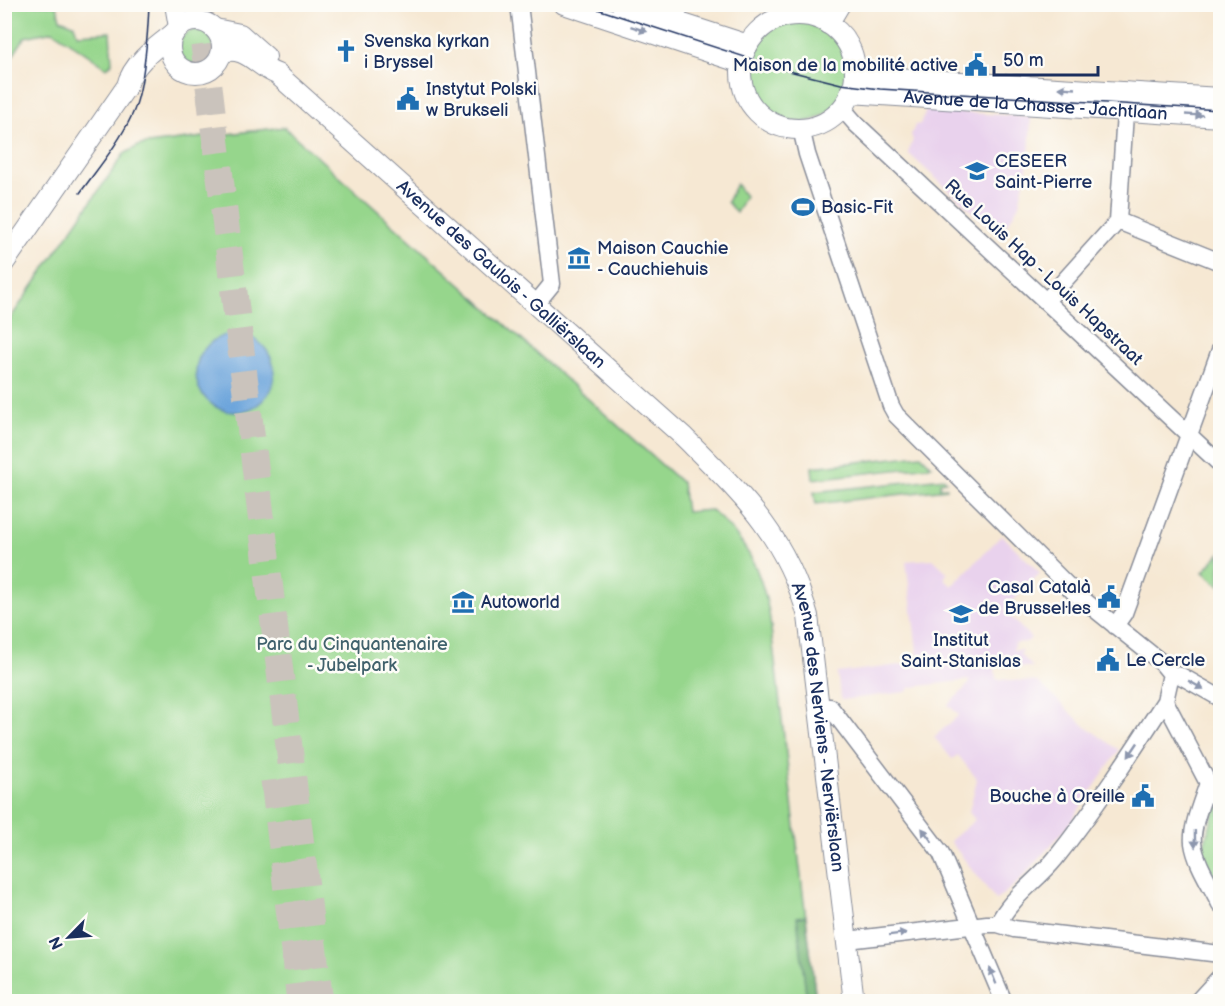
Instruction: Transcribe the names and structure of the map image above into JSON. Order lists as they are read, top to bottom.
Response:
{
  "streets": {
    "street": [
      "Avenue de la Chasse - Jachtlaan",
      "Rue Louis Hap - Louis Hapstraat",
      "Avenue des Gaulois - Galliërslaan",
      "Avenue des Nerviens - Nerviërslaan"
    ]
  },
  "crossings": [
    ["Avenue de la Chasse - Jachtlaan", "Rue Louis Hap - Louis Hapstraat"],
    ["Avenue des Gaulois - Galliërslaan", "Avenue des Nerviens - Nerviërslaan"]
  ],
  "parks": ["Parc du Cinquantenaire - Jubelpark"],
  "places": {
    "church": ["Svenska kyrkan i Bryssel"],
    "public building": [
      "Maison de la mobilité active",
      "Instytut Polski w Brukseli",
      "Casal Català de Brussel·les",
      "Le Cercle",
      "Bouche à Oreille"
    ],
    "school or university": ["CESEER Saint-Pierre", "Institut Saint-Stanislas"],
    "sports": ["Basic-Fit"],
    "museum": ["Maison Cauchie - Cauchiehuis", "Autoworld"]
  },
  "scale_bar": "50 m",
  "north": "bottom left"
}
